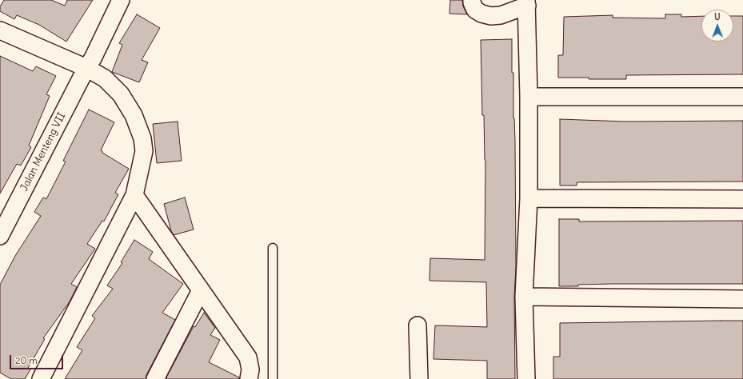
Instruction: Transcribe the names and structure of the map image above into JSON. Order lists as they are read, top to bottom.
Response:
{
  "streets": {
    "street": ["Jalan Menteng VII"]
  },
  "scale_bar": "20 m",
  "north": "top"
}
